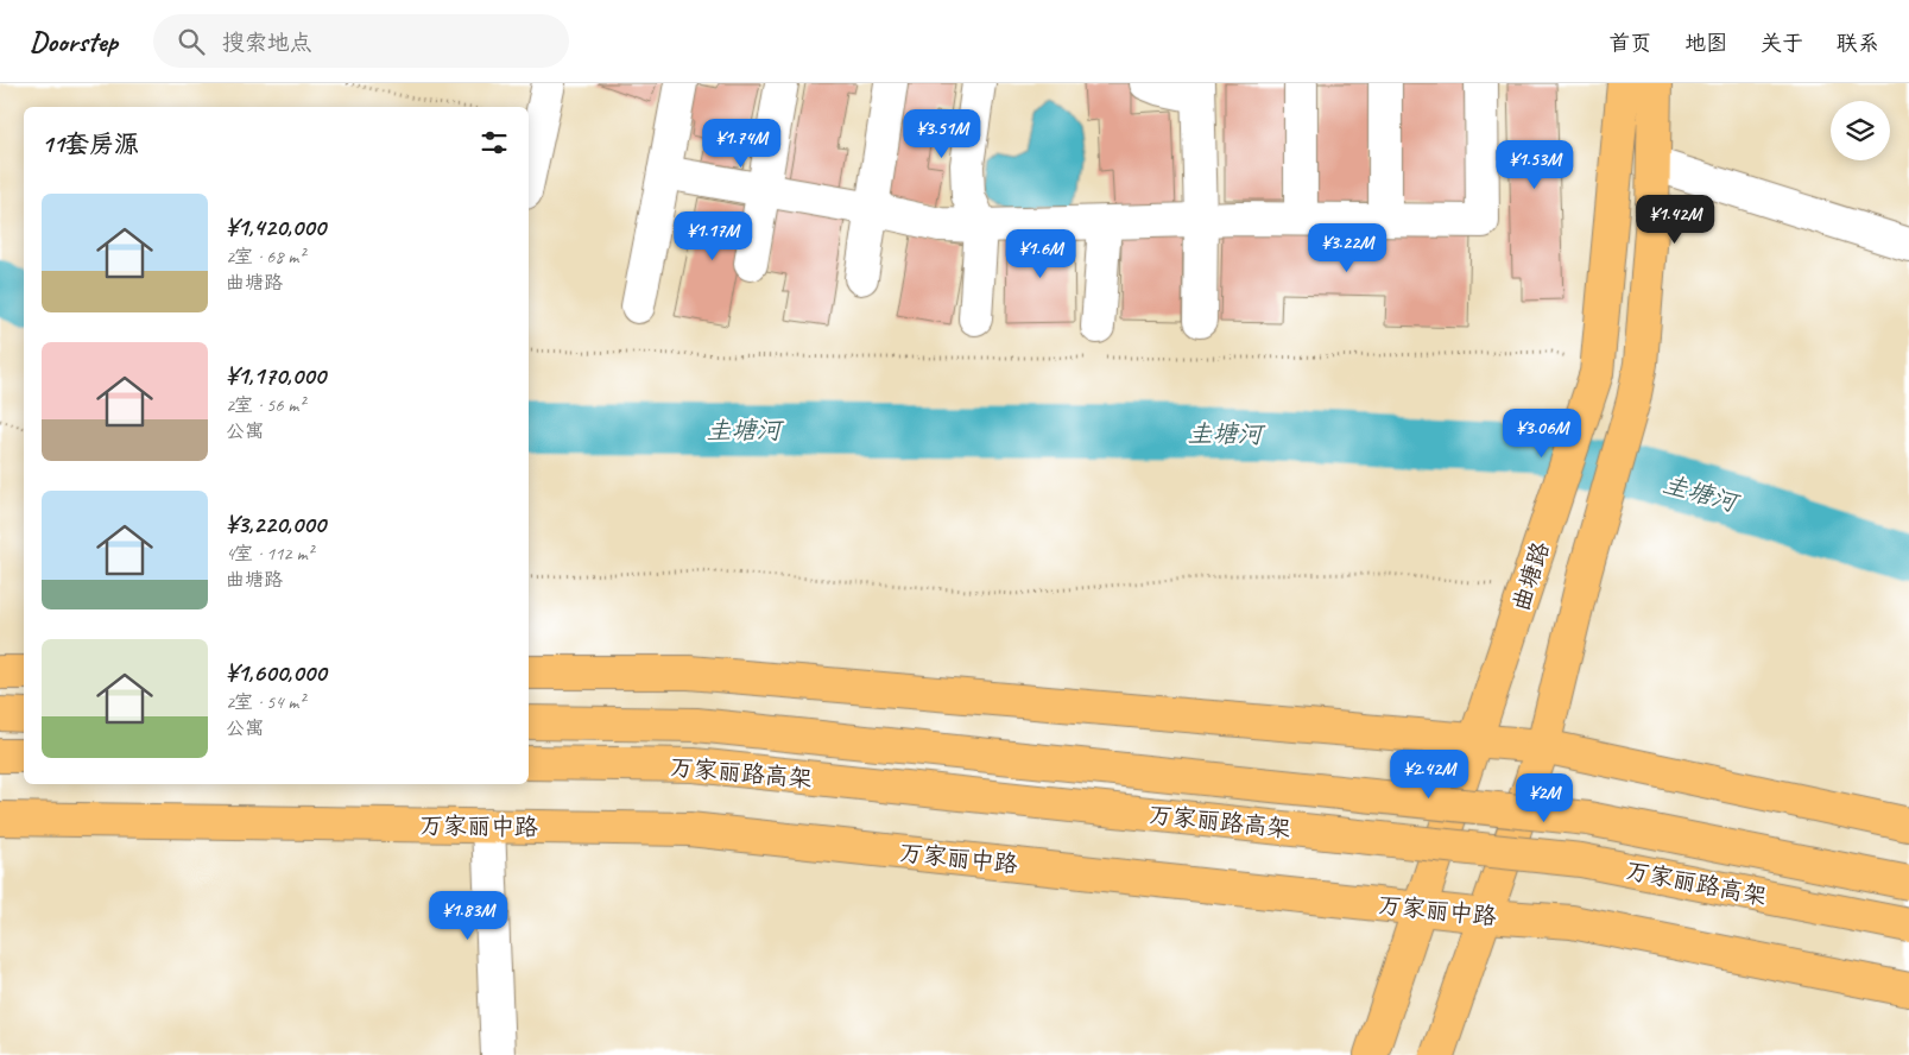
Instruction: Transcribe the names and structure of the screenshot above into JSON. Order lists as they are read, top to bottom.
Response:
{
  "streets": {
    "main road": ["曲塘路", "万家丽路高架", "万家丽中路"]
  },
  "crossings": [
    ["曲塘路", "万家丽中路"]
  ],
  "water": ["圭塘河"],
  "page": {
    "header": "Doorstep",
    "search": "搜索地点",
    "nav": [
      "首页",
      "地图",
      "关于",
      "联系"
    ],
    "heading": "11套房源",
    "price": [
      "¥3.51M",
      "¥1.74M",
      "¥1.53M",
      "¥1.42M",
      "¥1.17M",
      "¥3.22M",
      "¥1.6M",
      "¥3.06M",
      "¥2.42M",
      "¥2M",
      "¥1.83M"
    ],
    "list": [
      {
        "name": "¥1,420,000",
        "note": "2室 · 68 m² · 曲塘路"
      },
      {
        "name": "¥1,170,000",
        "note": "2室 · 56 m² · 公寓"
      },
      {
        "name": "¥3,220,000",
        "note": "4室 · 112 m² · 曲塘路"
      },
      {
        "name": "¥1,600,000",
        "note": "2室 · 54 m² · 公寓"
      }
    ]
  }
}
